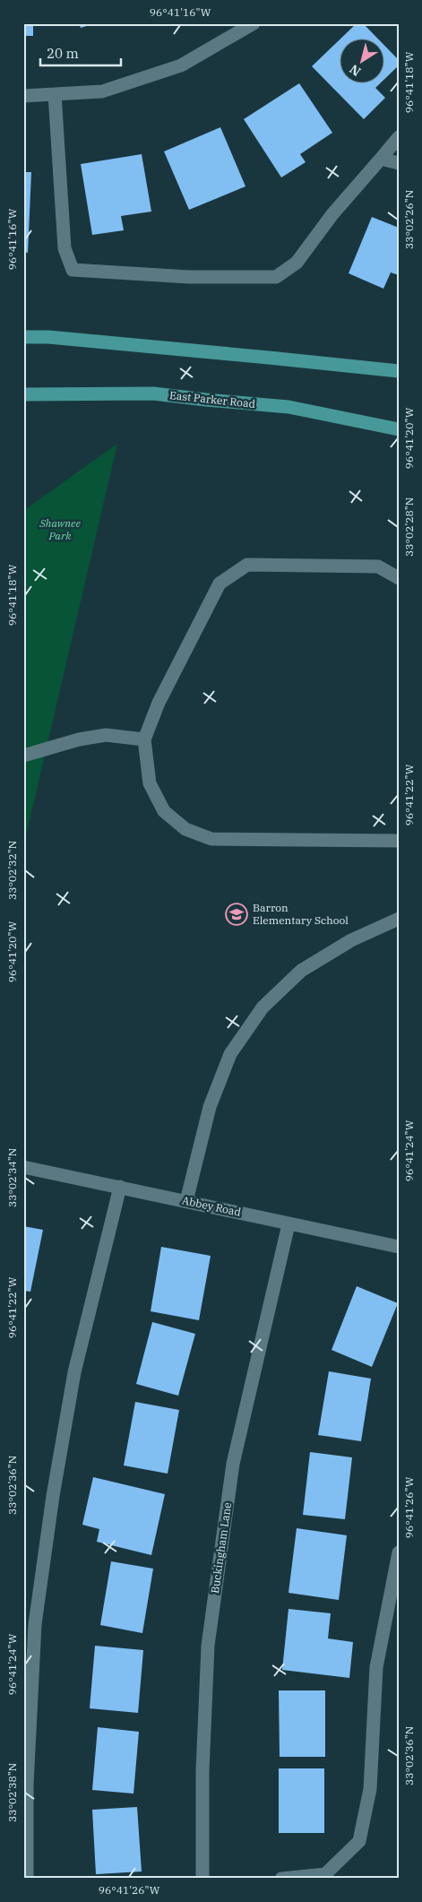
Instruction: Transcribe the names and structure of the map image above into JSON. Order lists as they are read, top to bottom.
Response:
{
  "streets": {
    "main road": ["East Parker Road"],
    "street": ["Abbey Road", "Buckingham Lane"]
  },
  "crossings": [
    ["Abbey Road", "Buckingham Lane"]
  ],
  "parks": ["Shawnee Park"],
  "places": {
    "school or university": ["Barron Elementary School"]
  },
  "scale_bar": "20 m",
  "north": "bottom left",
  "coordinates": [
    "96°41'16\"W",
    "96°41'18\"W",
    "33°02'26\"N",
    "96°41'20\"W",
    "33°02'28\"N",
    "96°41'22\"W",
    "33°02'32\"N",
    "96°41'24\"W",
    "33°02'34\"N",
    "33°02'36\"N",
    "96°41'26\"W",
    "33°02'38\"N"
  ]
}
